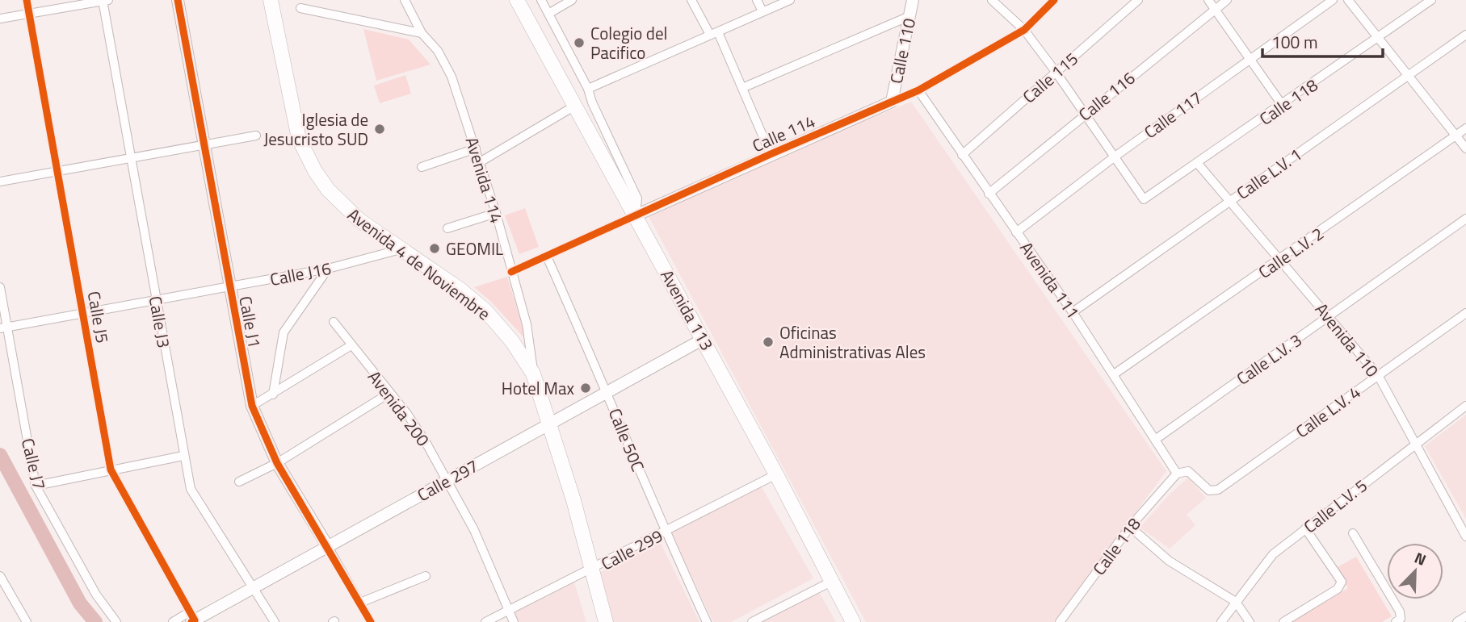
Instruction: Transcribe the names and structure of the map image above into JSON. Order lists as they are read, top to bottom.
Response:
{
  "streets": {
    "main road": ["Avenida 4 de Noviembre", "Avenida 113"],
    "street": [
      "Calle 110",
      "Calle 115",
      "Calle 116",
      "Calle 118",
      "Calle 117",
      "Calle 114",
      "Calle L.V. 1",
      "Avenida 114",
      "Calle L.V. 2",
      "Calle J16",
      "Avenida 111",
      "Calle J5",
      "Calle J3",
      "Calle J1",
      "Avenida 110",
      "Calle L.V. 3",
      "Avenida 200",
      "Calle L.V. 4",
      "Calle 50C",
      "Calle J7",
      "Calle 297",
      "Calle L.V. 5",
      "Calle 299"
    ]
  },
  "crossings": [
    ["Calle 110", "Calle 114"],
    ["Calle 115", "Avenida 111"],
    ["Calle 116", "Avenida 111"],
    ["Calle 118", "Calle 117"],
    ["Calle 118", "Avenida 111"],
    ["Calle 118", "Avenida 110"],
    ["Calle 118", "Calle L.V. 4"],
    ["Calle 117", "Avenida 111"],
    ["Calle 114", "Avenida 114"],
    ["Calle 114", "Avenida 111"],
    ["Calle 114", "Avenida 113"],
    ["Calle 114", "Calle 50C"],
    ["Calle L.V. 1", "Avenida 111"],
    ["Calle L.V. 1", "Avenida 110"],
    ["Avenida 114", "Avenida 4 de Noviembre"],
    ["Calle L.V. 2", "Avenida 111"],
    ["Calle L.V. 2", "Avenida 110"],
    ["Avenida 4 de Noviembre", "Calle J16"],
    ["Avenida 4 de Noviembre", "Calle 297"],
    ["Avenida 4 de Noviembre", "Calle 299"],
    ["Calle J16", "Calle J5"],
    ["Calle J16", "Calle J3"],
    ["Calle J16", "Calle J1"],
    ["Calle J16", "Calle J7"],
    ["Avenida 111", "Calle L.V. 3"],
    ["Avenida 111", "Calle L.V. 4"],
    ["Avenida 113", "Calle 297"],
    ["Avenida 113", "Calle 299"],
    ["Calle J5", "Calle 297"],
    ["Calle J3", "Calle 297"],
    ["Calle J1", "Calle 297"],
    ["Avenida 110", "Calle L.V. 3"],
    ["Avenida 110", "Calle L.V. 4"],
    ["Avenida 110", "Calle L.V. 5"],
    ["Avenida 200", "Calle 297"],
    ["Avenida 200", "Calle 299"],
    ["Calle 50C", "Calle 297"],
    ["Calle 50C", "Calle 299"]
  ],
  "places": [
    "Colegio del Pacifico",
    "Iglesia de Jesucristo SUD",
    "GEOMIL",
    "Oficinas Administrativas Ales",
    "Hotel Max"
  ],
  "scale_bar": "100 m",
  "north": "top right"
}
